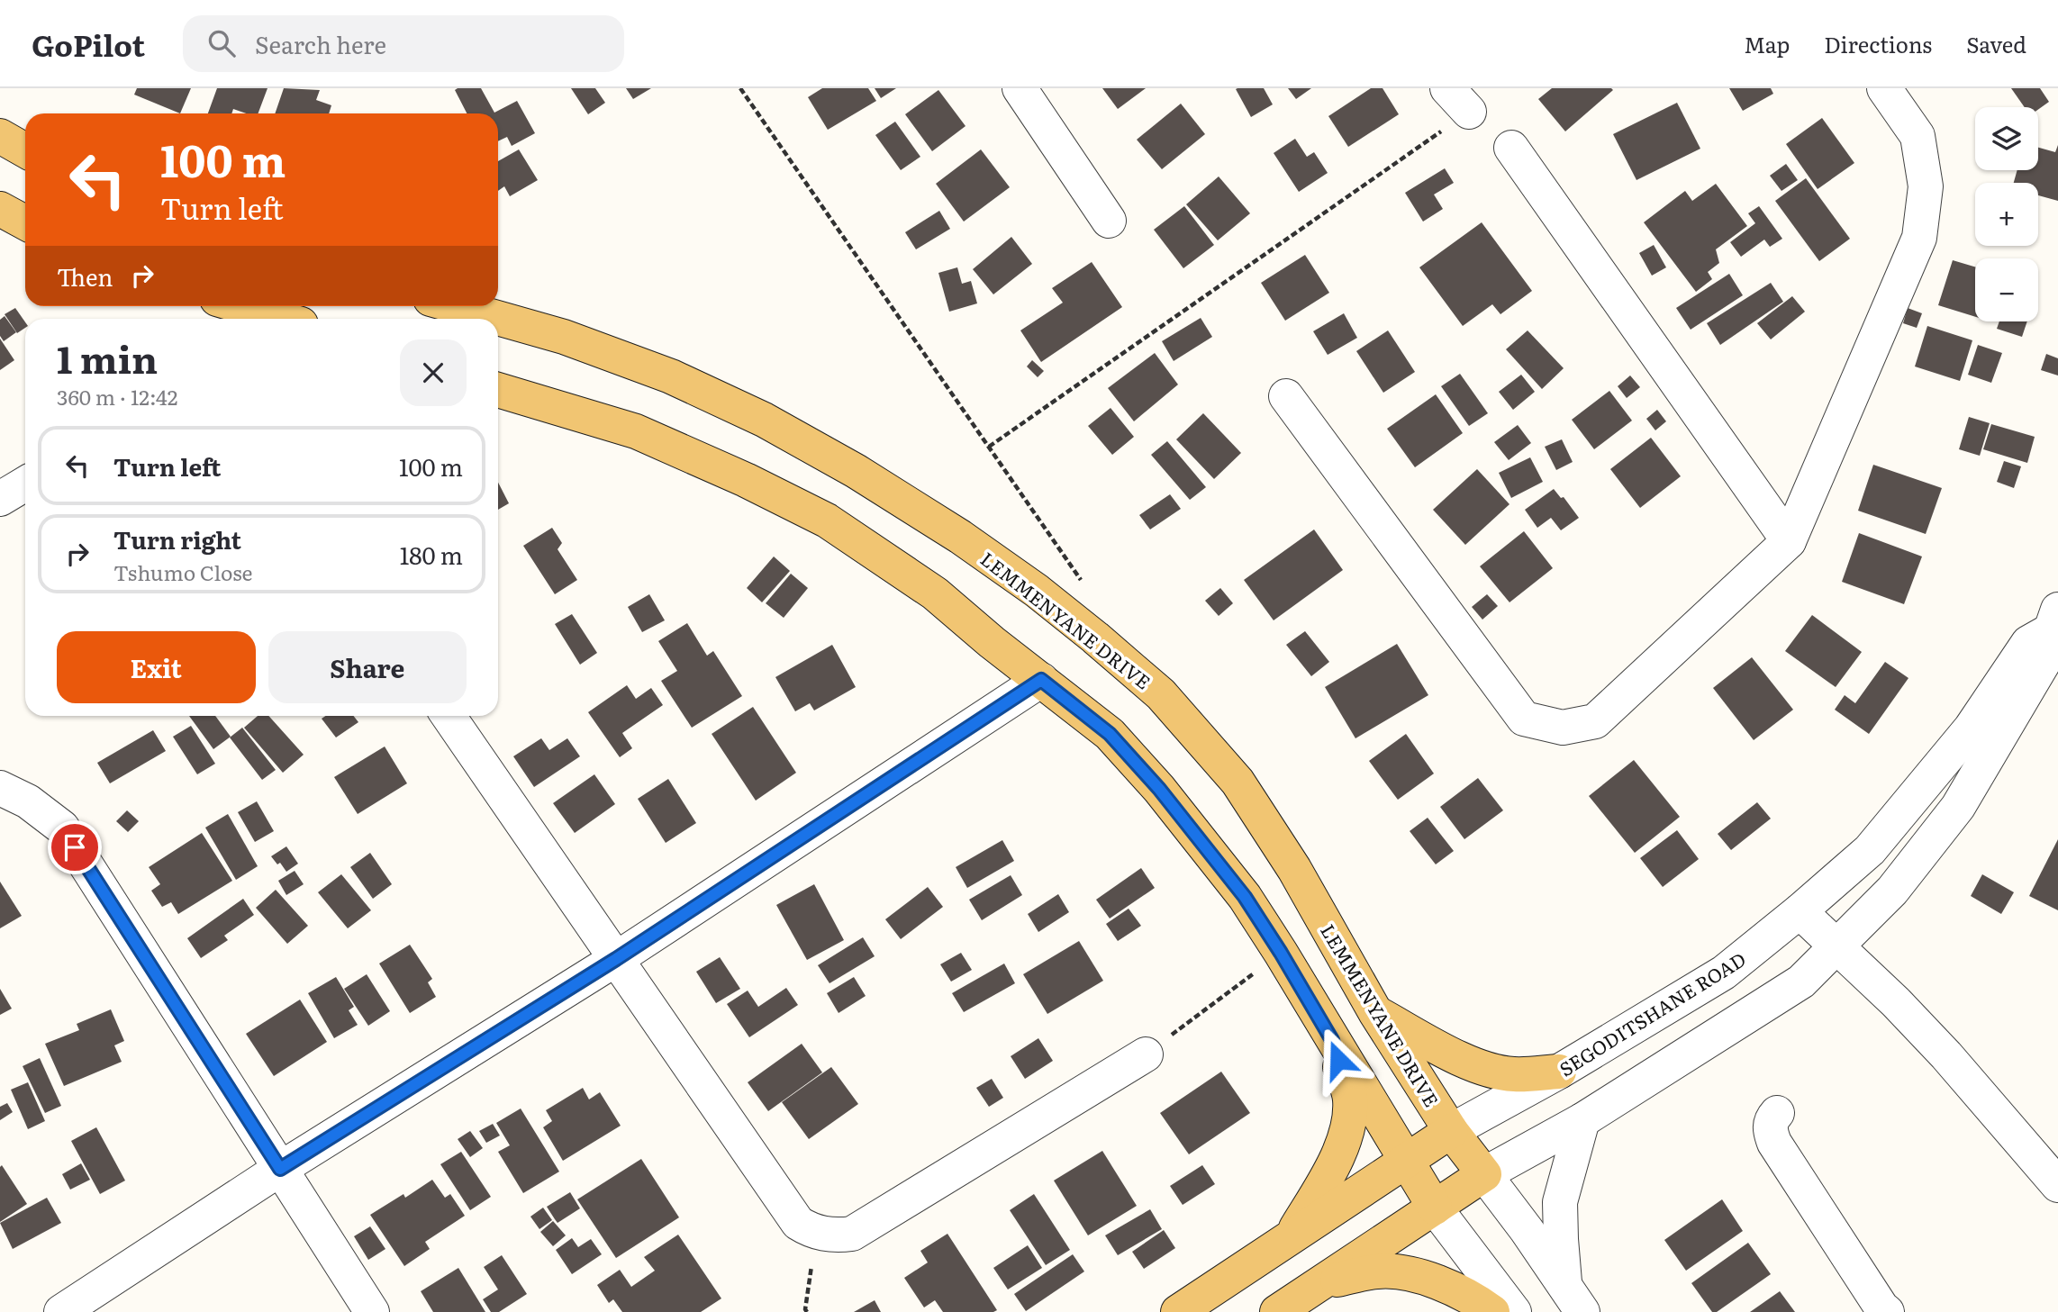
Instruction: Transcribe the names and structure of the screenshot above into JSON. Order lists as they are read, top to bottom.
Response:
{
  "streets": {
    "main road": ["LEMMENYANE DRIVE", "SEGODITSHANE ROAD"]
  },
  "crossings": [
    ["LEMMENYANE DRIVE", "SEGODITSHANE ROAD"]
  ],
  "page": {
    "header": "GoPilot",
    "search": "Search here",
    "nav": ["Map", "Directions", "Saved"],
    "map_buttons": ["+", "−"],
    "turn": ["100 m", "Turn left"],
    "then": "Then",
    "heading": ["1 min", "360 m · 12:42"],
    "list": [
      {
        "name": "Turn left",
        "value": "100 m"
      },
      {
        "name": "Turn right",
        "note": "Tshumo Close",
        "value": "180 m"
      }
    ],
    "buttons": ["Exit", "Share"]
  }
}
